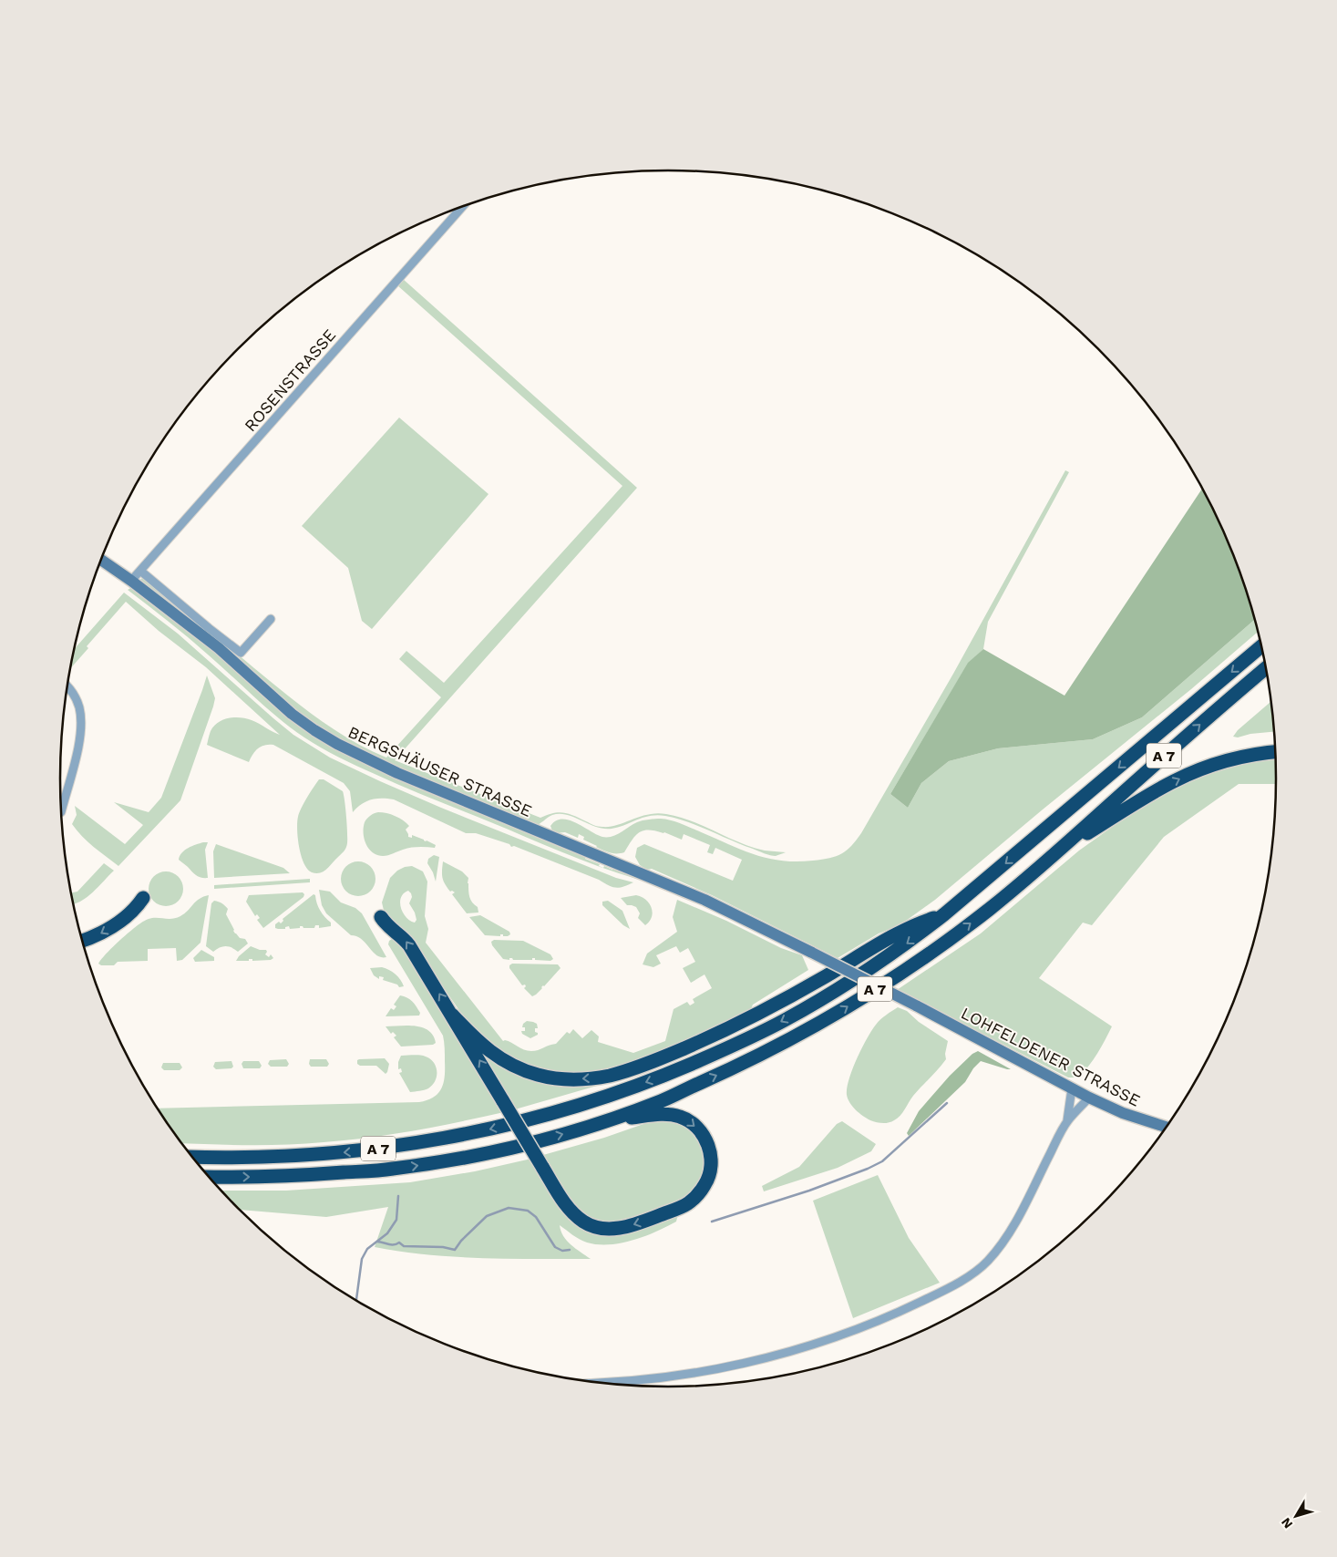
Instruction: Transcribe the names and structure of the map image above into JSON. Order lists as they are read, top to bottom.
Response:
{
  "streets": {
    "highway": ["A 7"],
    "main road": ["BERGSHÄUSER STRASSE", "LOHFELDENER STRASSE"],
    "street": ["ROSENSTRASSE"]
  },
  "crossings": [
    ["ROSENSTRASSE", "BERGSHÄUSER STRASSE"],
    ["BERGSHÄUSER STRASSE", "LOHFELDENER STRASSE"]
  ],
  "north": "bottom left"
}
